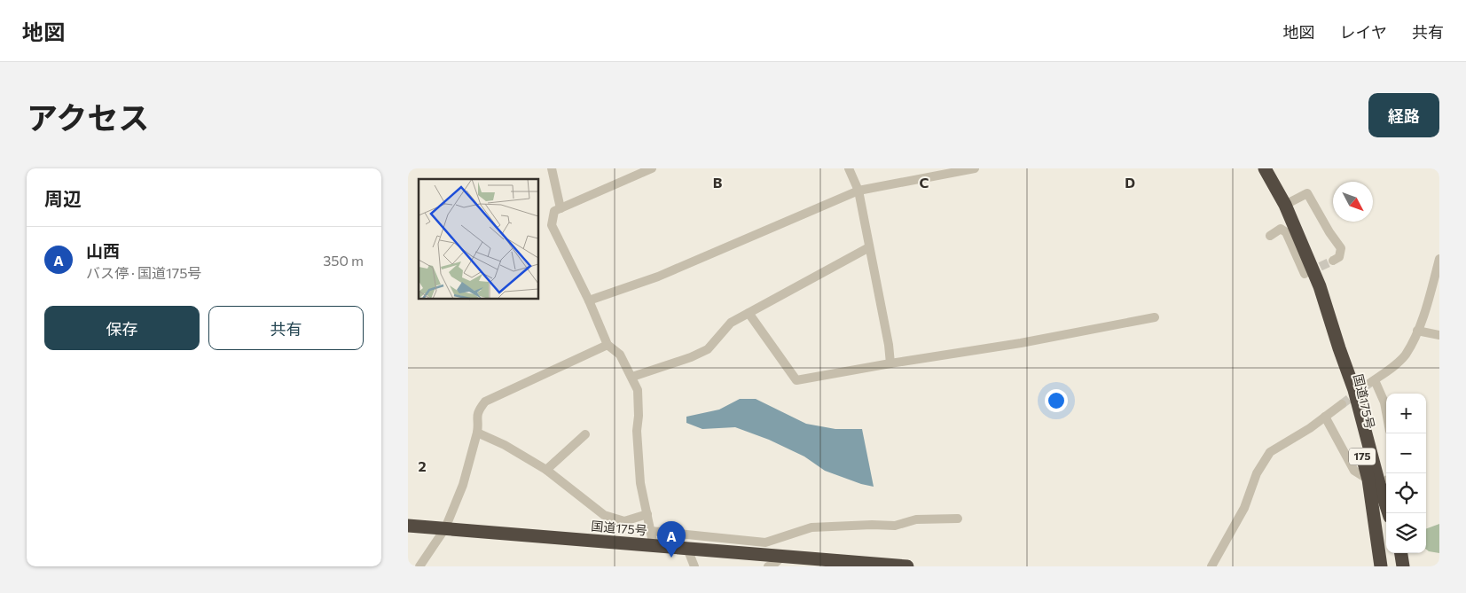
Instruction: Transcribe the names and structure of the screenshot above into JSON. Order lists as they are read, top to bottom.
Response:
{
  "streets": {
    "highway": ["国道175号", "175"]
  },
  "north": "bottom right",
  "page": {
    "header": "地図",
    "nav": ["地図", "レイヤ", "共有"],
    "title": "アクセス",
    "buttons": [
      "経路",
      ["保存", "共有"]
    ],
    "heading": "周辺",
    "list": [
      {
        "mark": "A",
        "name": "山西",
        "note": "バス停 · 国道175号",
        "value": "350 m"
      }
    ],
    "map_buttons": ["+", "−"],
    "pins": "A"
  },
  "grid": {
    "columns": ["B", "C", "D"],
    "rows": ["2"]
  }
}
